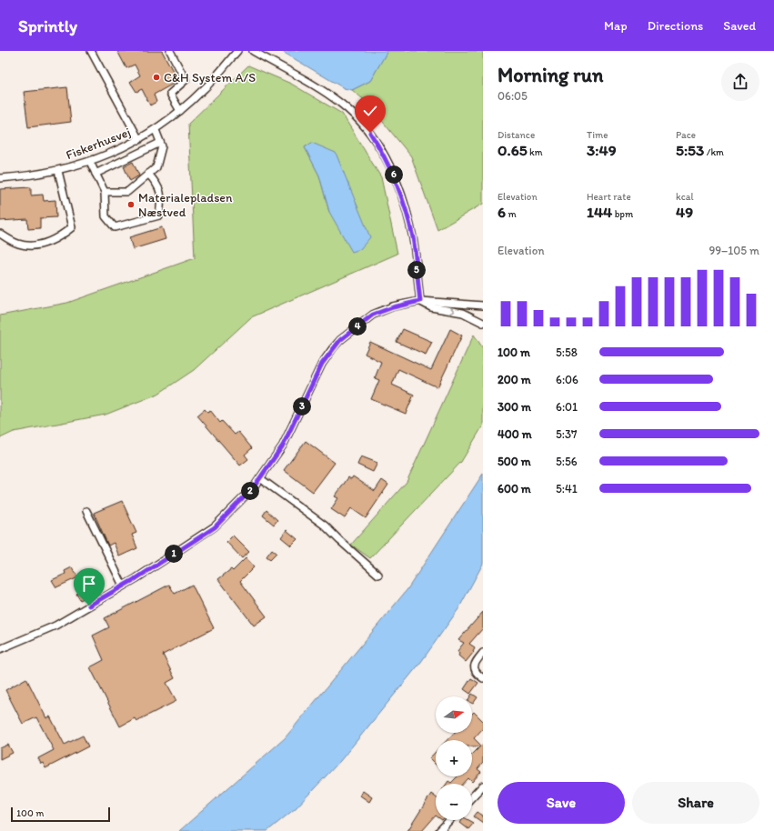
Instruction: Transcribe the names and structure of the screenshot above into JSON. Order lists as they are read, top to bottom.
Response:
{
  "streets": {
    "street": ["Fiskerhusvej"]
  },
  "places": ["C&H System A/S", "Materialepladsen Næstved"],
  "scale_bar": "100 m",
  "north": "right",
  "page": {
    "header": "Sprintly",
    "nav": ["Map", "Directions", "Saved"],
    "heading": ["Morning run", "06:05"],
    "stats": [
      ["Distance", "0.65 km"],
      ["Time", "3:49"],
      ["Pace", "5:53 /km"],
      ["Elevation", "6 m"],
      ["Heart rate", "144 bpm"],
      ["kcal", "49"]
    ],
    "pins": [
      "6",
      "5",
      "4",
      "3",
      "2",
      "1"
    ],
    "chart": ["Elevation", "99–105 m"],
    "list": [
      {
        "name": "100 m",
        "note": "5:58"
      },
      {
        "name": "200 m",
        "note": "6:06"
      },
      {
        "name": "300 m",
        "note": "6:01"
      },
      {
        "name": "400 m",
        "note": "5:37"
      },
      {
        "name": "500 m",
        "note": "5:56"
      },
      {
        "name": "600 m",
        "note": "5:41"
      }
    ],
    "map_buttons": ["+", "−"],
    "buttons": ["Save", "Share"],
    "scale": "100 m"
  }
}
